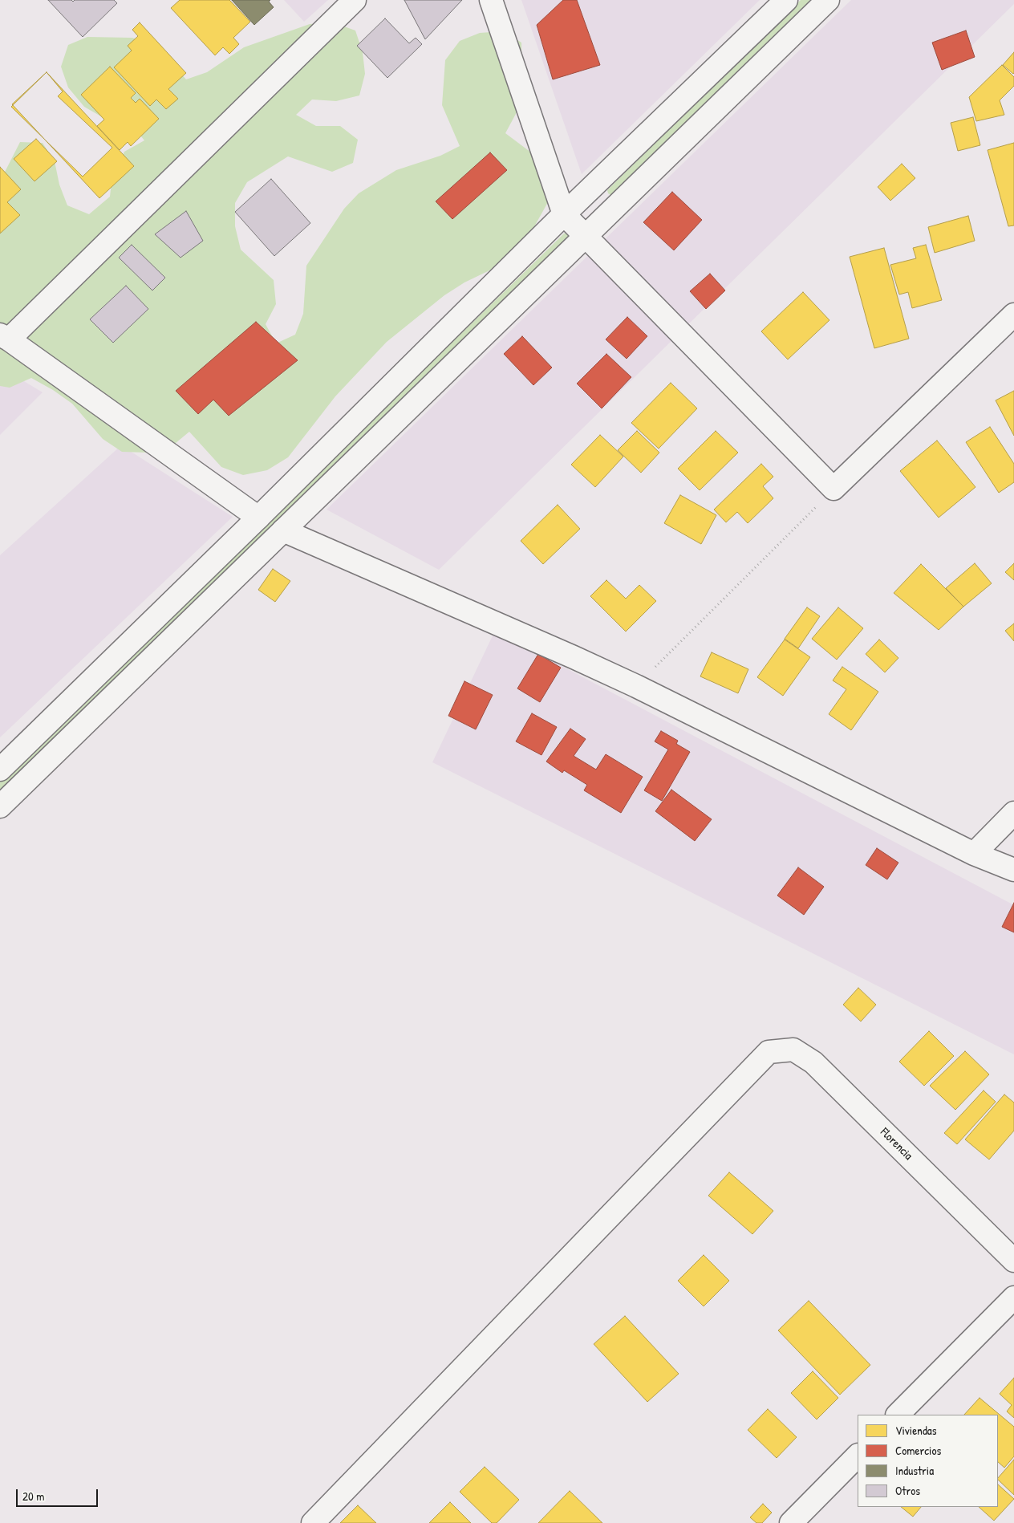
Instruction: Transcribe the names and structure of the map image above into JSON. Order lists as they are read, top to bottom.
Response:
{
  "streets": {
    "street": ["Florencia"]
  },
  "legend": [
    "Viviendas",
    "Comercios",
    "Industria",
    "Otros"
  ],
  "scale_bar": "20 m"
}
